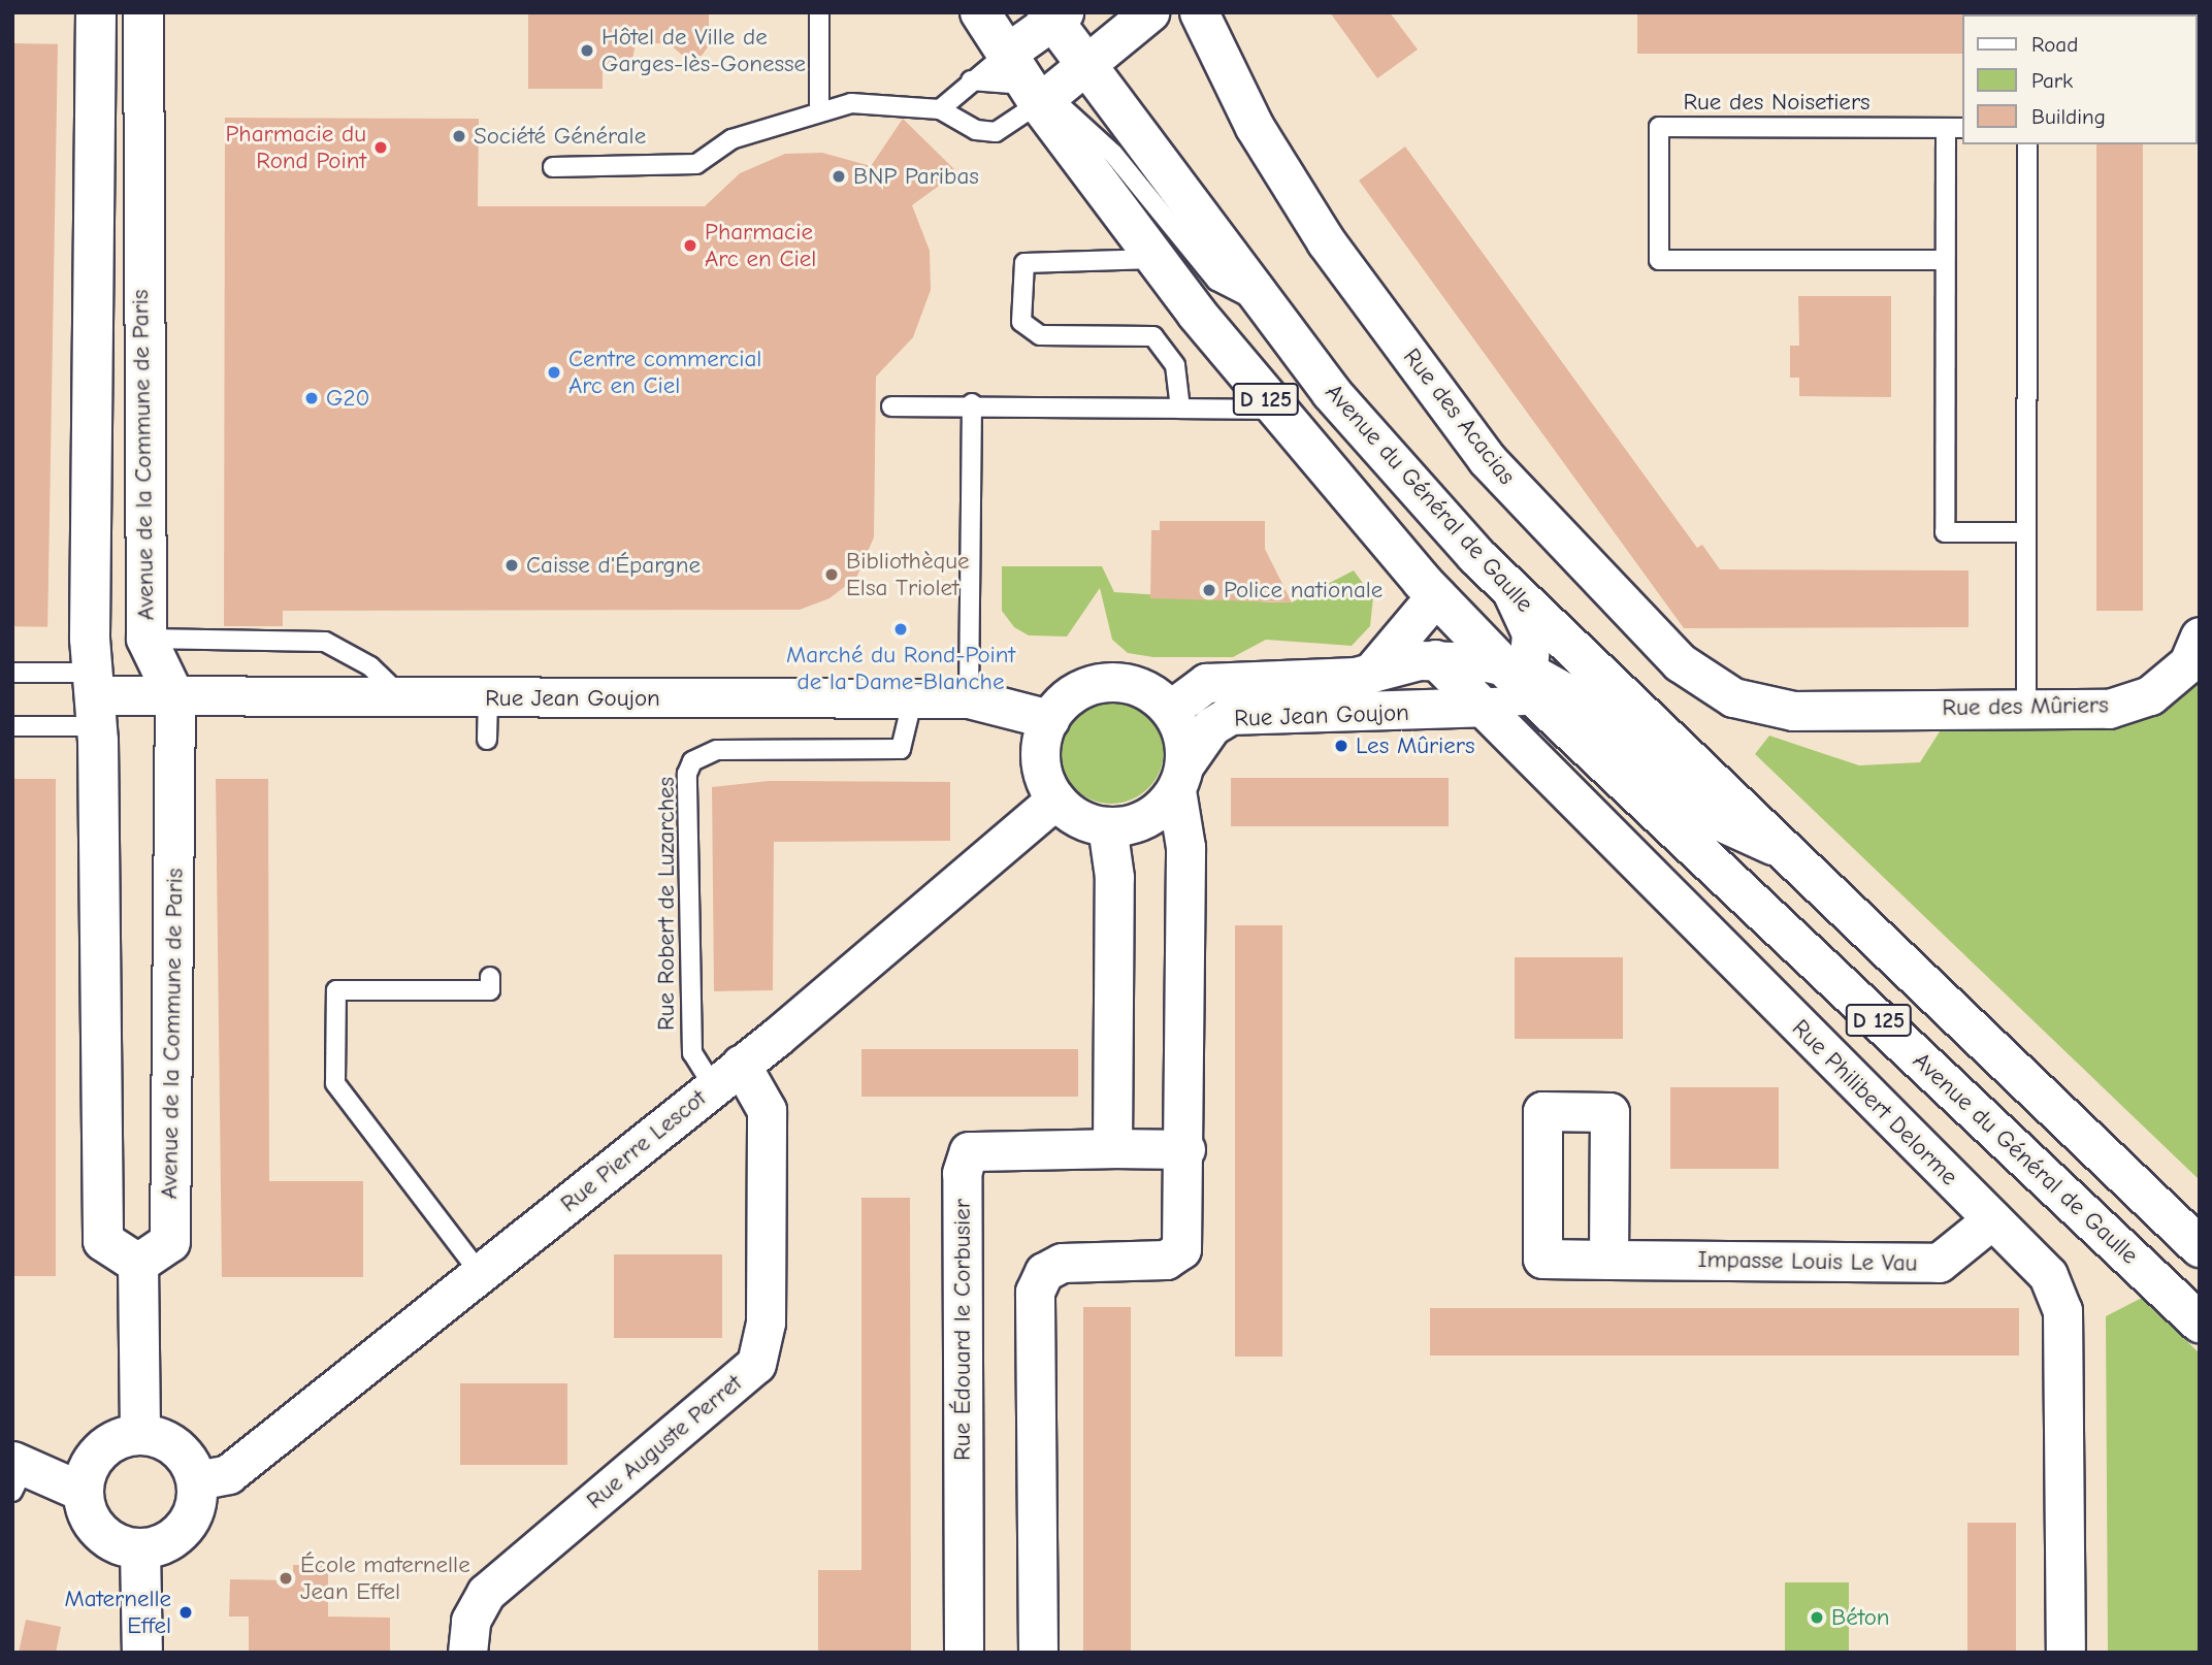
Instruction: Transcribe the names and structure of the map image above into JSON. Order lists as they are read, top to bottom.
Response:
{
  "streets": {
    "main road": ["D 125", "Avenue de la Commune de Paris", "Avenue du Général de Gaulle"],
    "street": [
      "Rue des Acacias",
      "Rue Jean Goujon",
      "Rue des Mûriers",
      "Rue Philibert Delorme",
      "Rue Pierre Lescot",
      "Impasse Louis Le Vau",
      "Rue Édouard le Corbusier",
      "Rue Auguste Perret"
    ],
    "lane": ["Rue des Noisetiers", "Rue Robert de Luzarches"]
  },
  "crossings": [
    ["Rue des Acacias", "Rue des Mûriers"],
    ["Avenue de la Commune de Paris", "Rue Jean Goujon"],
    ["Avenue du Général de Gaulle", "Rue Jean Goujon"],
    ["Avenue du Général de Gaulle", "Rue Philibert Delorme"],
    ["Rue Jean Goujon", "Rue Robert de Luzarches"],
    ["Rue Jean Goujon", "Rue Philibert Delorme"],
    ["Rue Jean Goujon", "Rue Pierre Lescot"],
    ["Rue Robert de Luzarches", "Rue Pierre Lescot"],
    ["Rue Robert de Luzarches", "Rue Auguste Perret"],
    ["Rue Philibert Delorme", "Impasse Louis Le Vau"],
    ["Rue Pierre Lescot", "Rue Auguste Perret"]
  ],
  "places": [
    "Hôtel de Ville de Garges-lès-Gonesse",
    "Société Générale",
    "Pharmacie du Rond Point",
    "BNP Paribas",
    "Pharmacie Arc en Ciel",
    "Centre commercial Arc en Ciel",
    "G20",
    "Caisse d'Épargne",
    "Bibliothèque Elsa Triolet",
    "Police nationale",
    "Marché du Rond-Point de la Dame-Blanche",
    "Les Mûriers",
    "École maternelle Jean Effel",
    "Maternelle Effel",
    "Béton"
  ],
  "legend": ["Road", "Park", "Building"]
}
